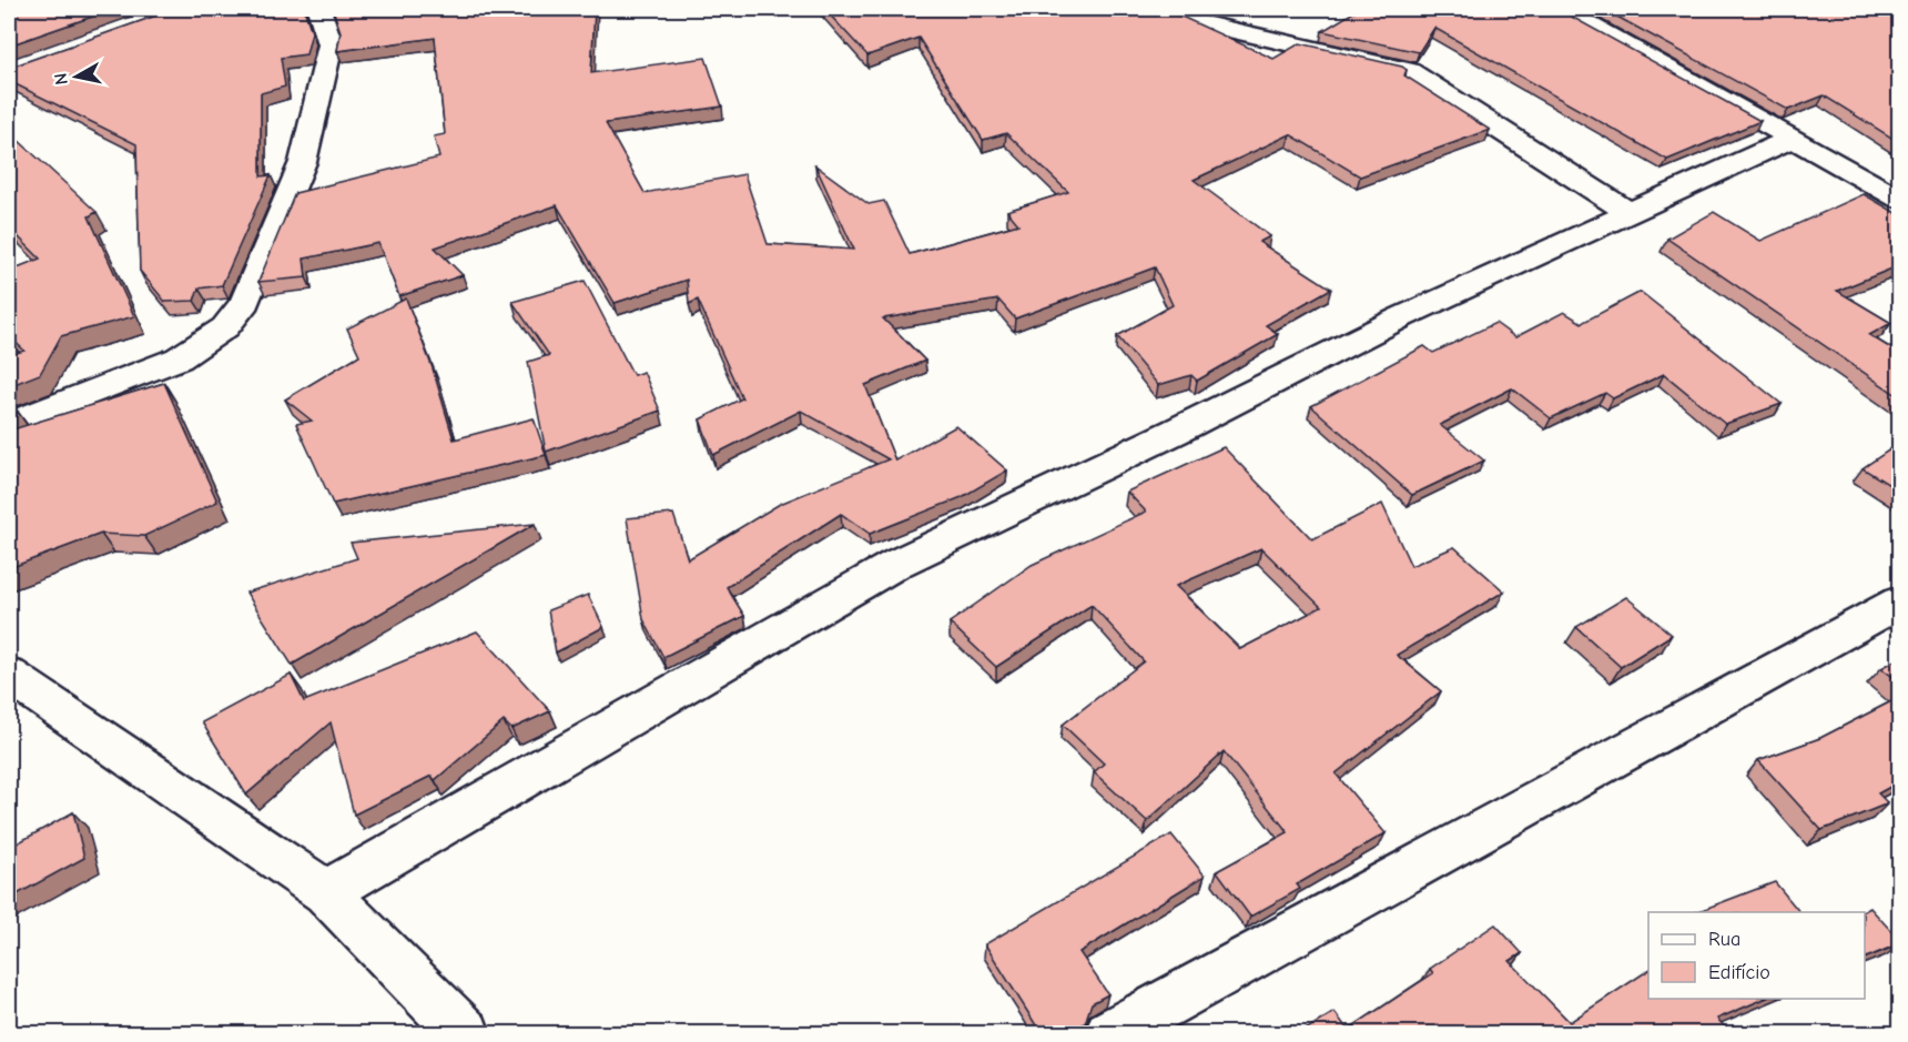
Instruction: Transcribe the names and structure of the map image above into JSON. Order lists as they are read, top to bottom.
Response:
{
  "legend": ["Rua", "Edifício"],
  "north": "left"
}
